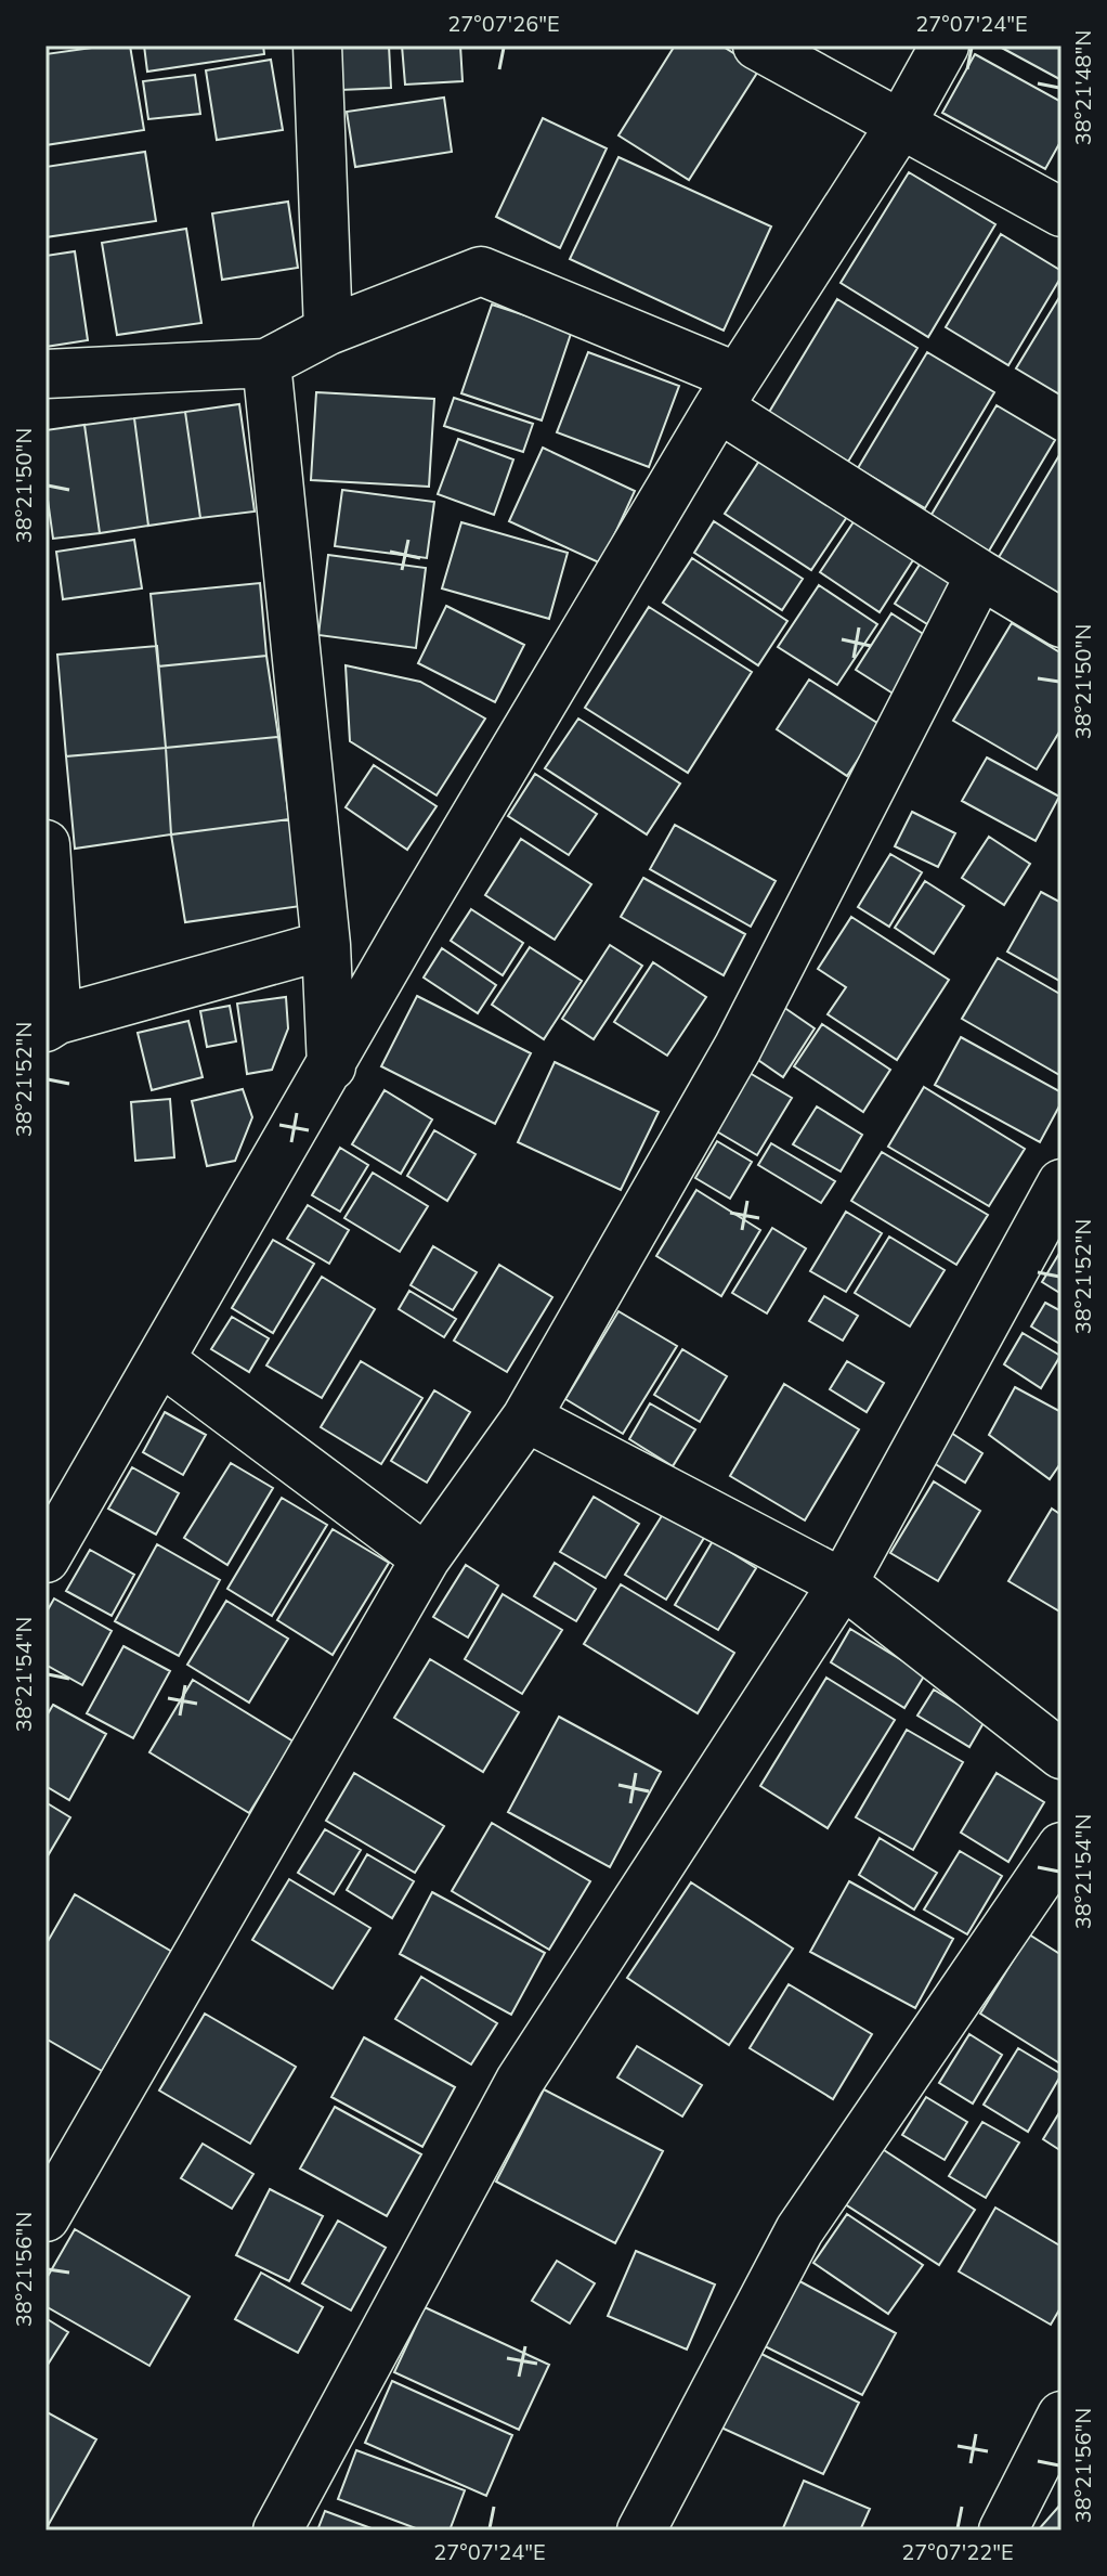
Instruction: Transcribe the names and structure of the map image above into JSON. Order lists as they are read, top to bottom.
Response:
{
  "coordinates": [
    "27°07'26\"E",
    "27°07'24\"E",
    "38°21'48\"N",
    "38°21'50\"N",
    "38°21'52\"N",
    "38°21'54\"N",
    "38°21'56\"N",
    "27°07'22\"E"
  ]
}
